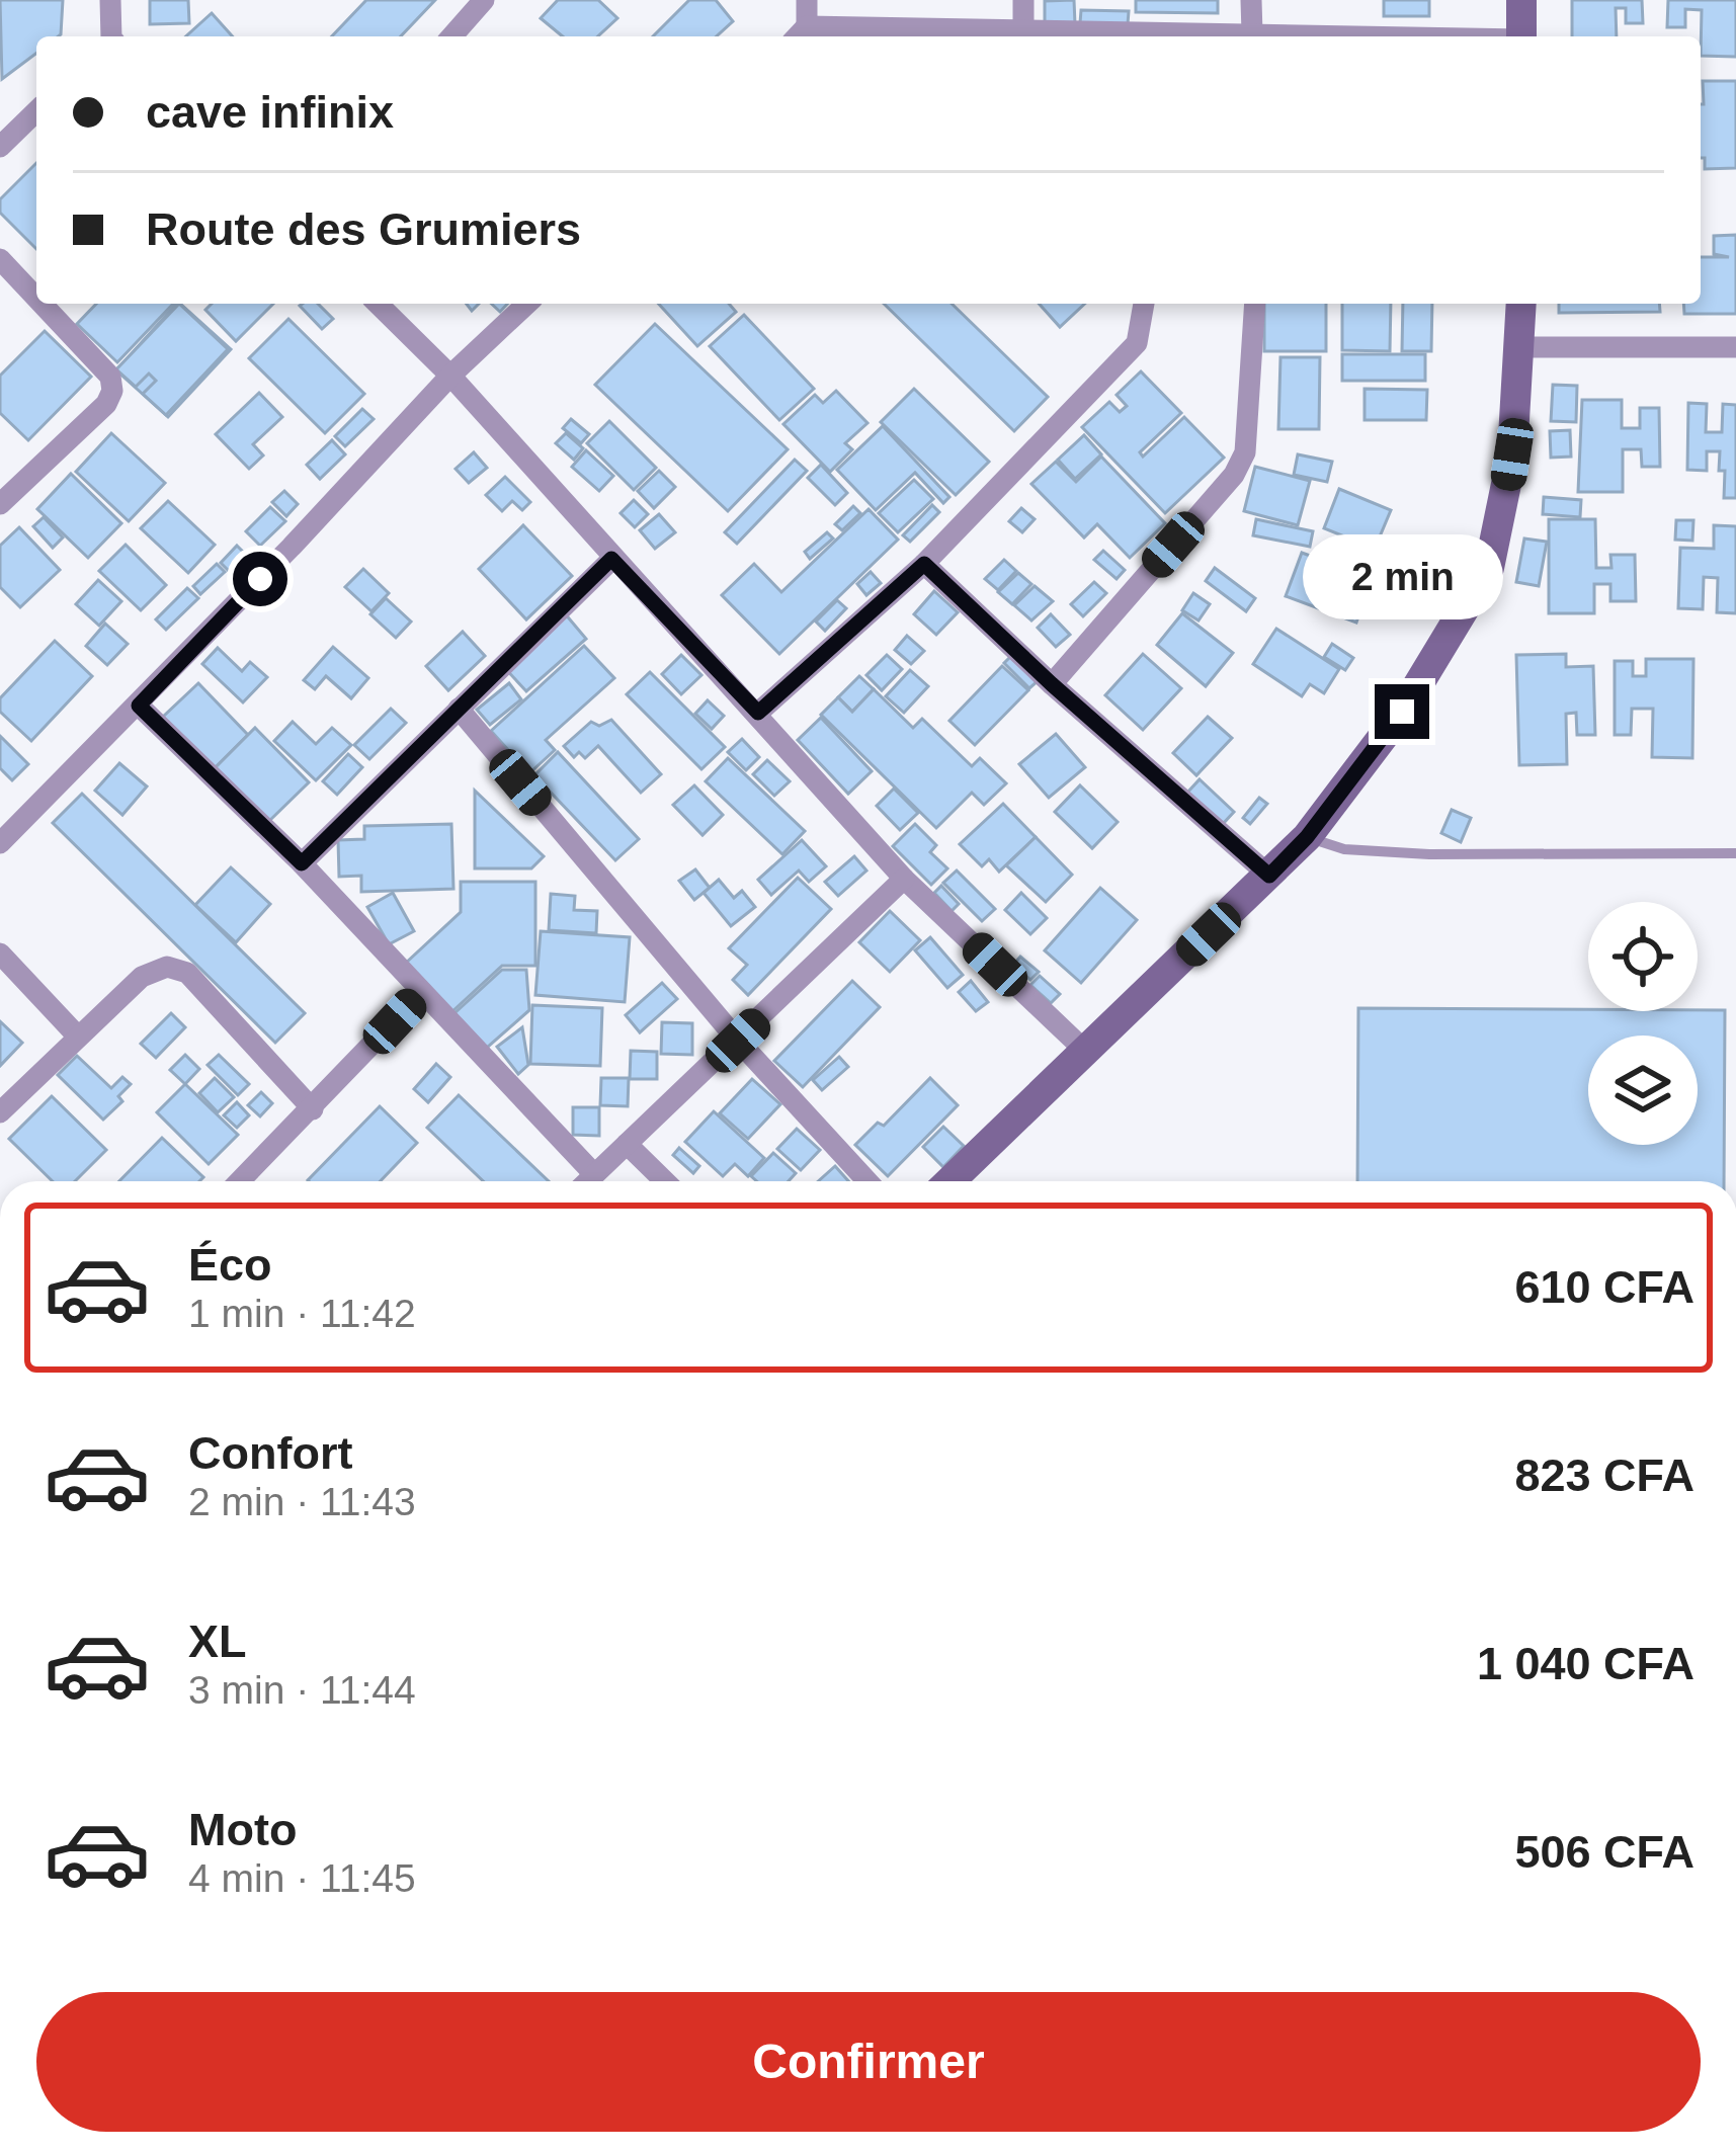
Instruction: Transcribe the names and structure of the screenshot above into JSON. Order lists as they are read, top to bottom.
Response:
{
  "page": {
    "banner": ["cave infinix", "Route des Grumiers"],
    "bubble": "2 min",
    "list": [
      {
        "name": "Éco",
        "note": "1 min · 11:42",
        "value": "610 CFA"
      },
      {
        "name": "Confort",
        "note": "2 min · 11:43",
        "value": "823 CFA"
      },
      {
        "name": "XL",
        "note": "3 min · 11:44",
        "value": "1 040 CFA"
      },
      {
        "name": "Moto",
        "note": "4 min · 11:45",
        "value": "506 CFA"
      }
    ],
    "buttons": "Confirmer"
  }
}
